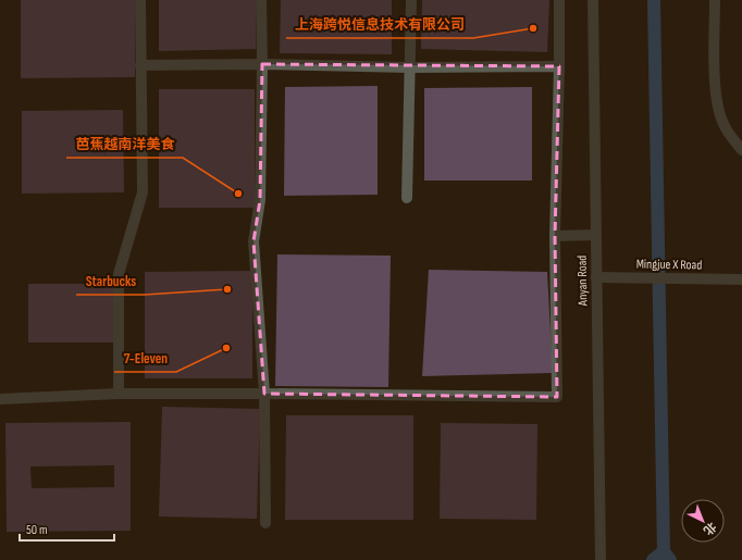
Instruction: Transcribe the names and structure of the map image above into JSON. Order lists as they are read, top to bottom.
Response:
{
  "streets": {
    "street": ["Mingjue X Road", "Anyan Road"]
  },
  "crossings": [
    ["Mingjue X Road", "Anyan Road"]
  ],
  "places": [
    "上海跨悦信息技术有限公司",
    "芭蕉越南洋美食",
    "Starbucks",
    "7-Eleven"
  ],
  "scale_bar": "50 m",
  "north": "bottom right"
}
